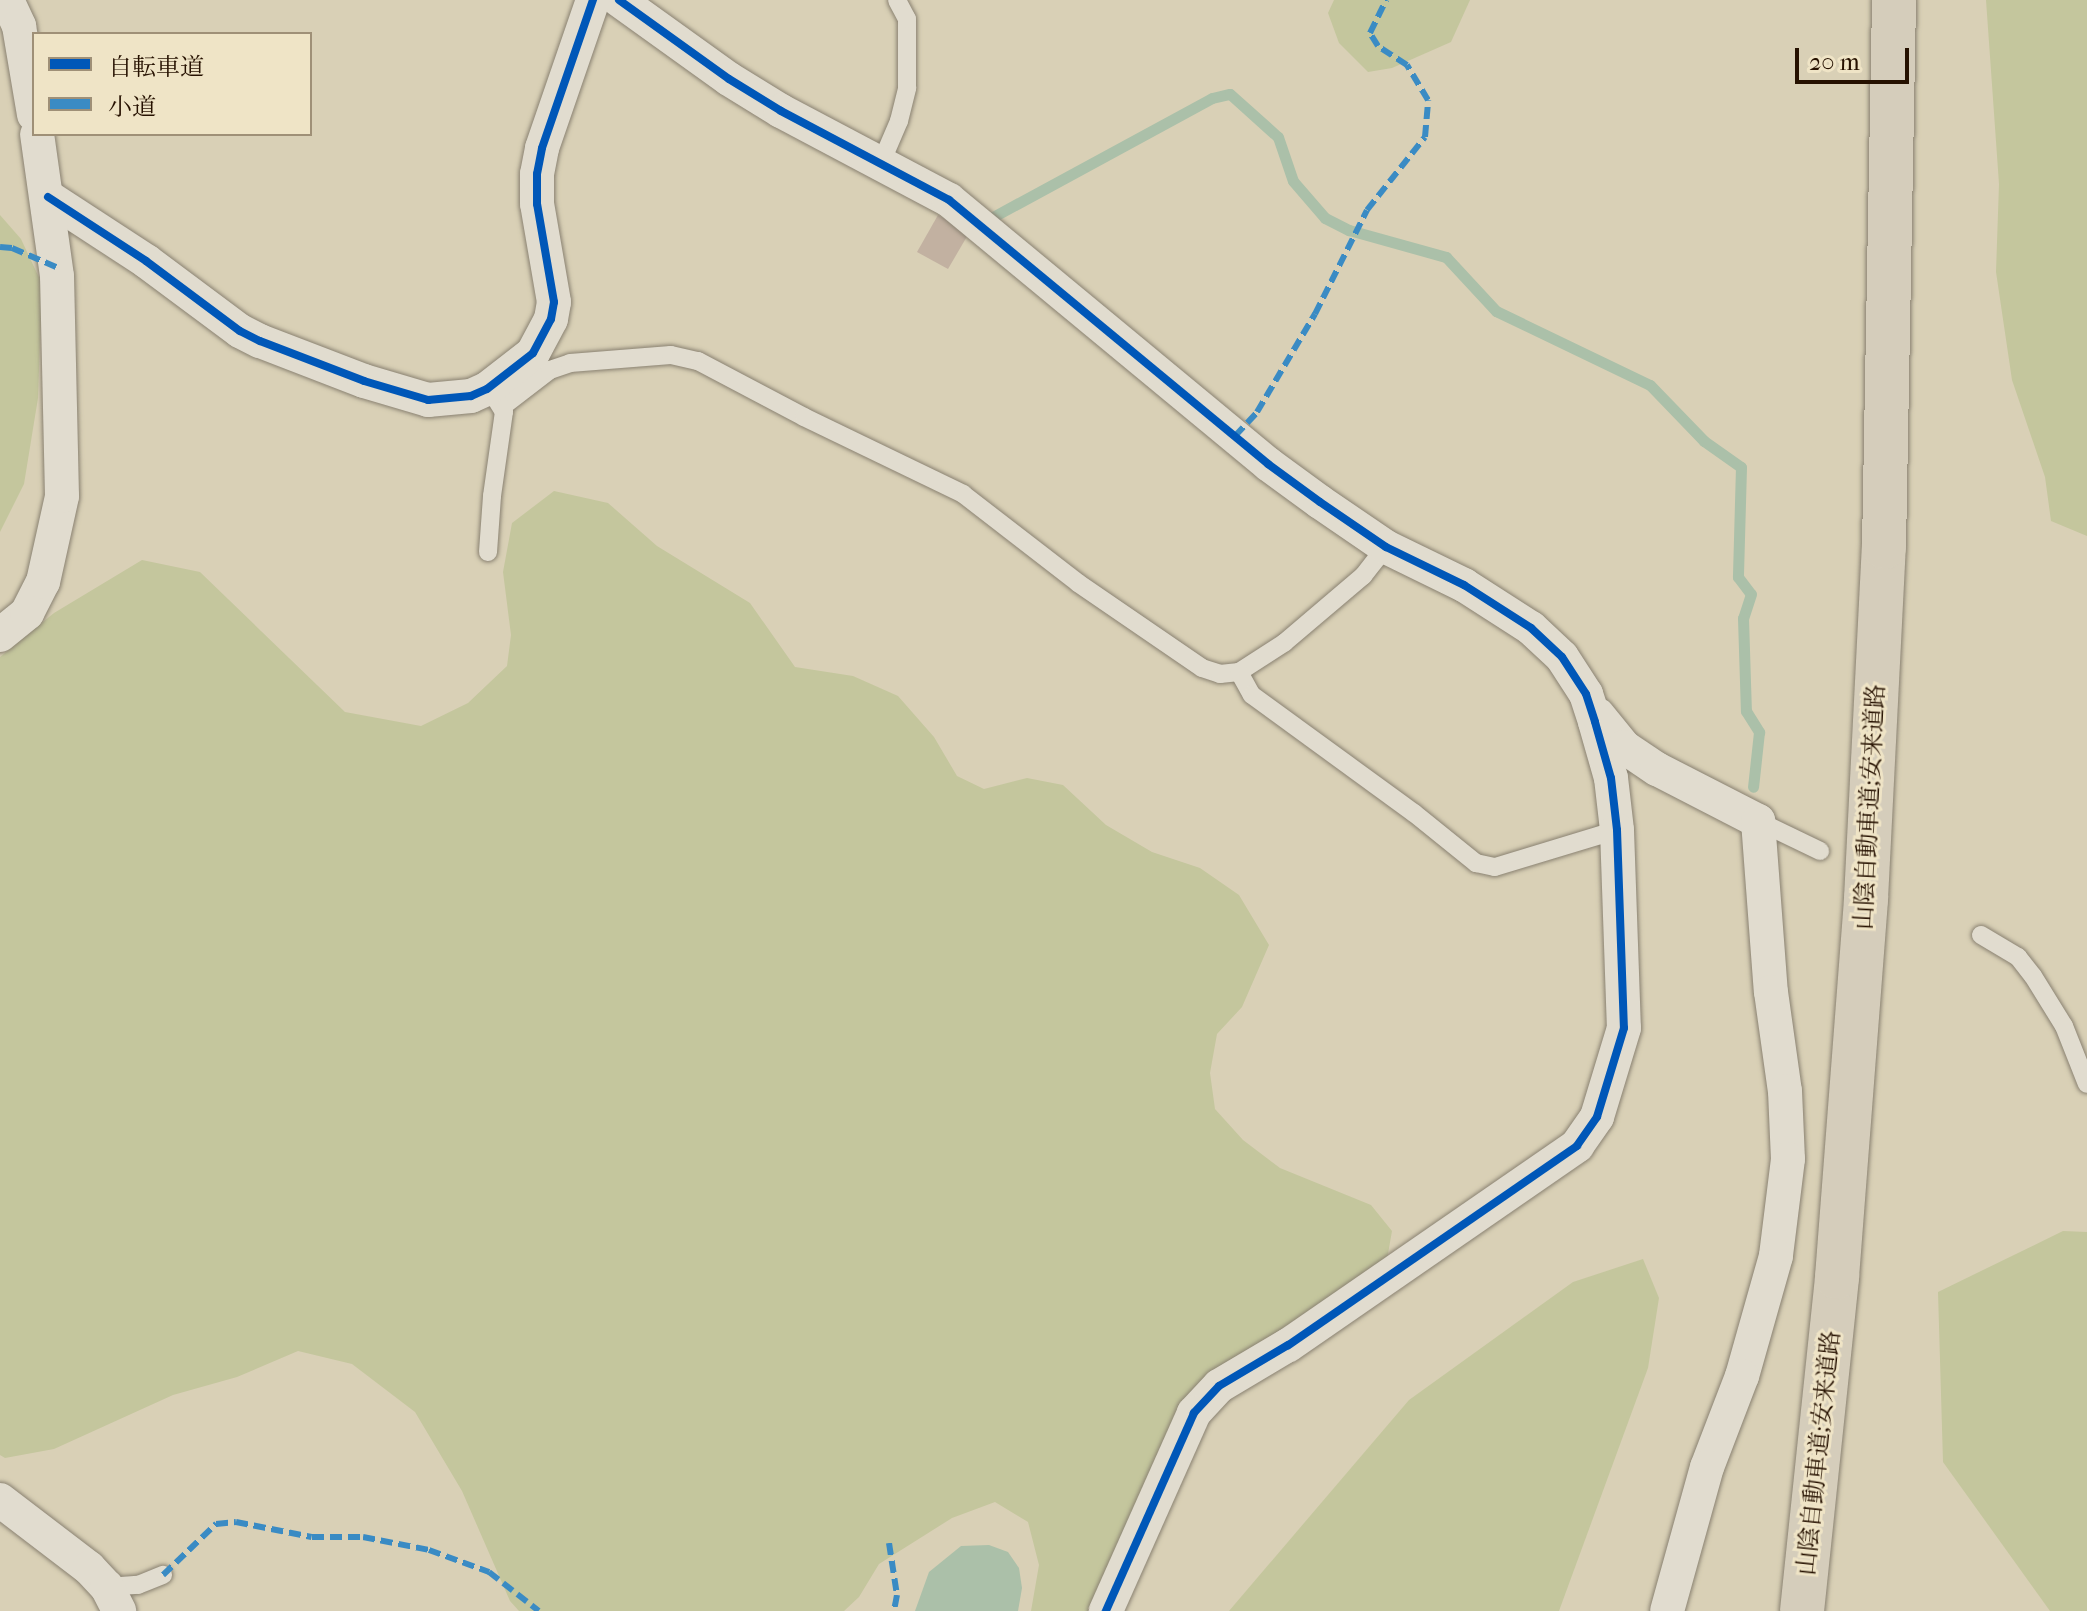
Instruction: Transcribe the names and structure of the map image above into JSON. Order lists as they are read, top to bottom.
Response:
{
  "streets": {
    "highway": ["山陰自動車道;安来道路"]
  },
  "legend": ["自転車道", "小道"],
  "scale_bar": "20 m"
}
